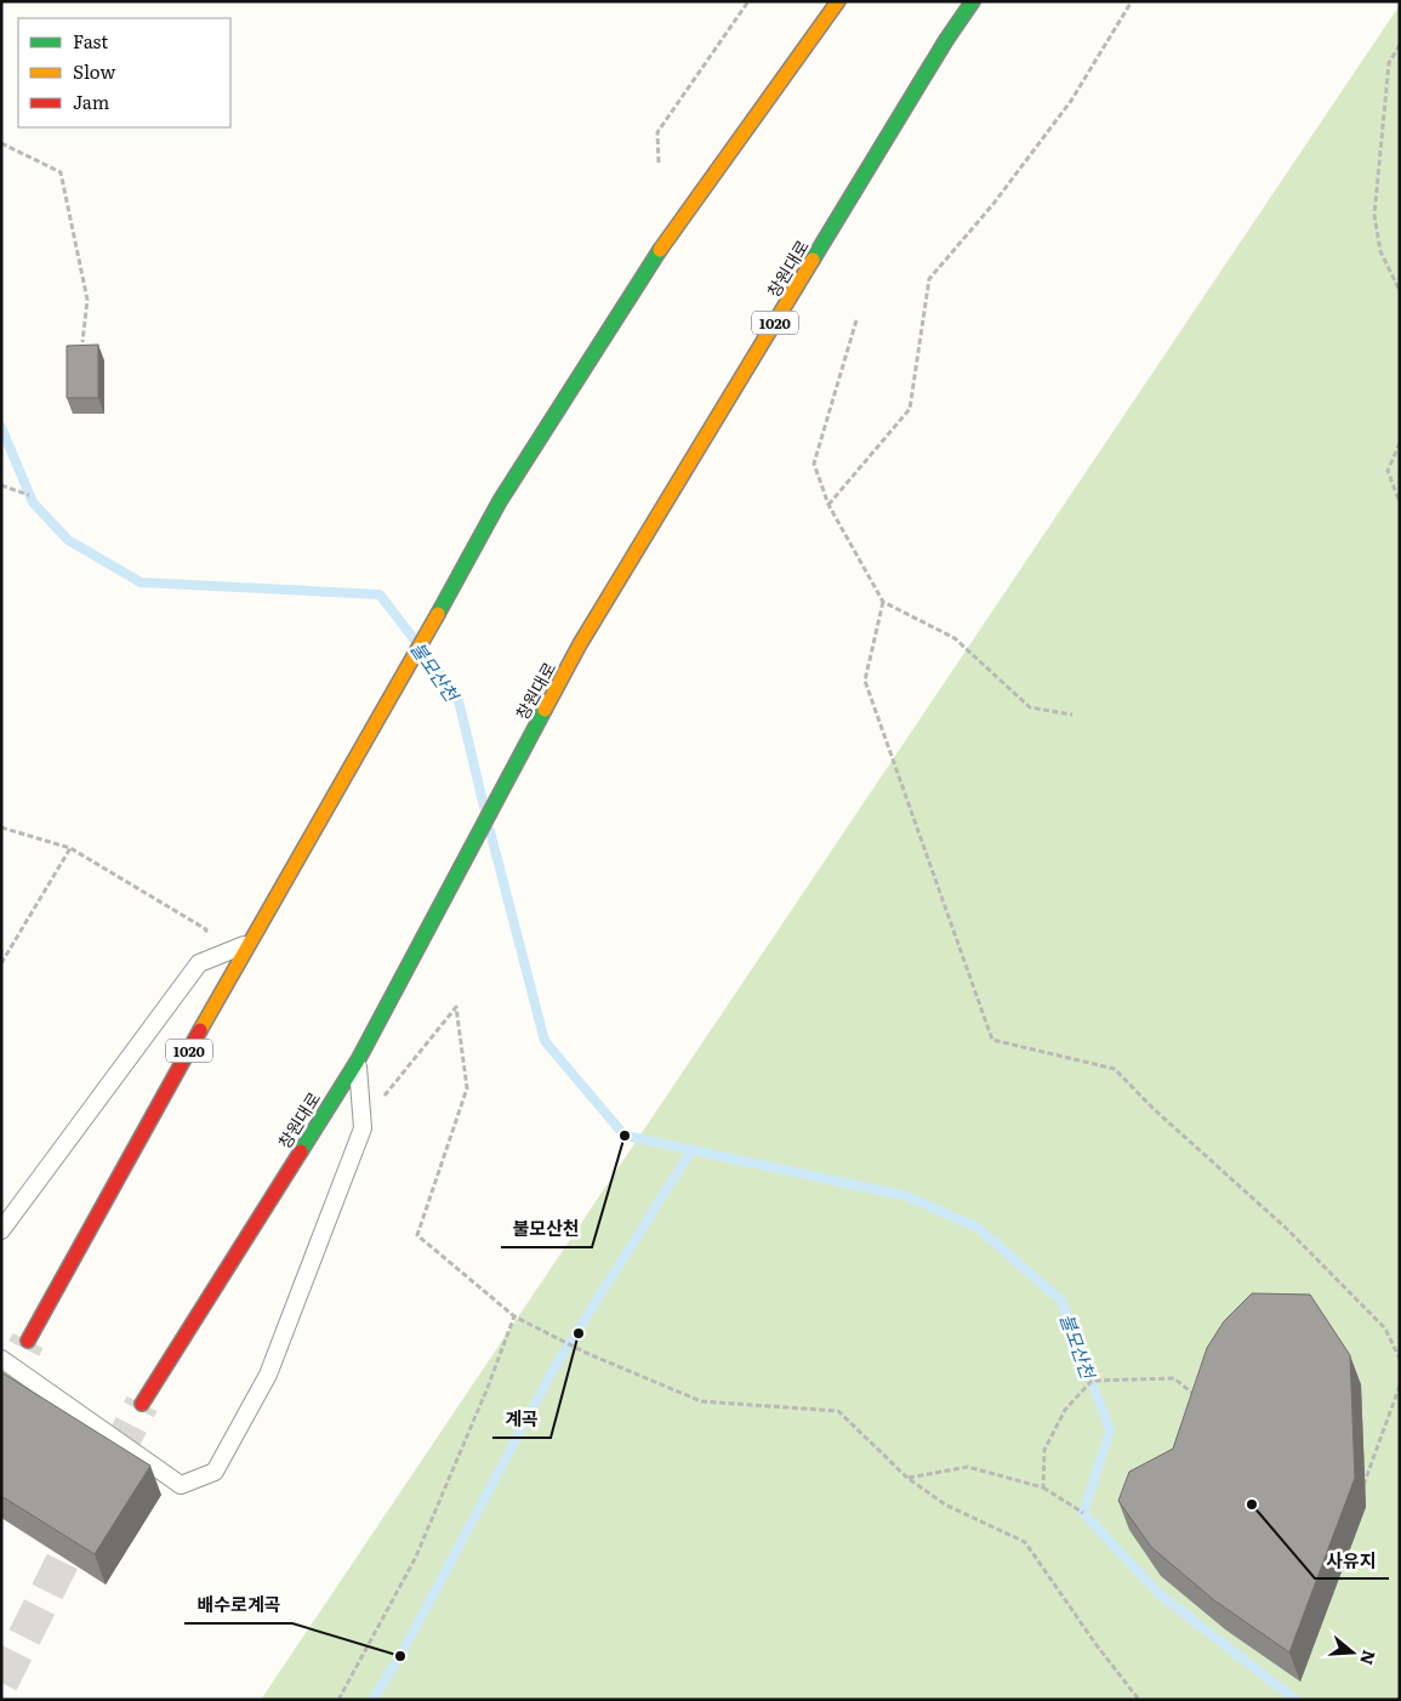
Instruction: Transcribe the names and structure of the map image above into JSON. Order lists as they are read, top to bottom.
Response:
{
  "streets": {
    "main road": ["창원대로", "1020"]
  },
  "water": ["불모산천"],
  "places": [
    "불모산천",
    "계곡",
    "사유지",
    "배수로계곡"
  ],
  "legend": ["Fast", "Slow", "Jam"],
  "north": "right"
}
